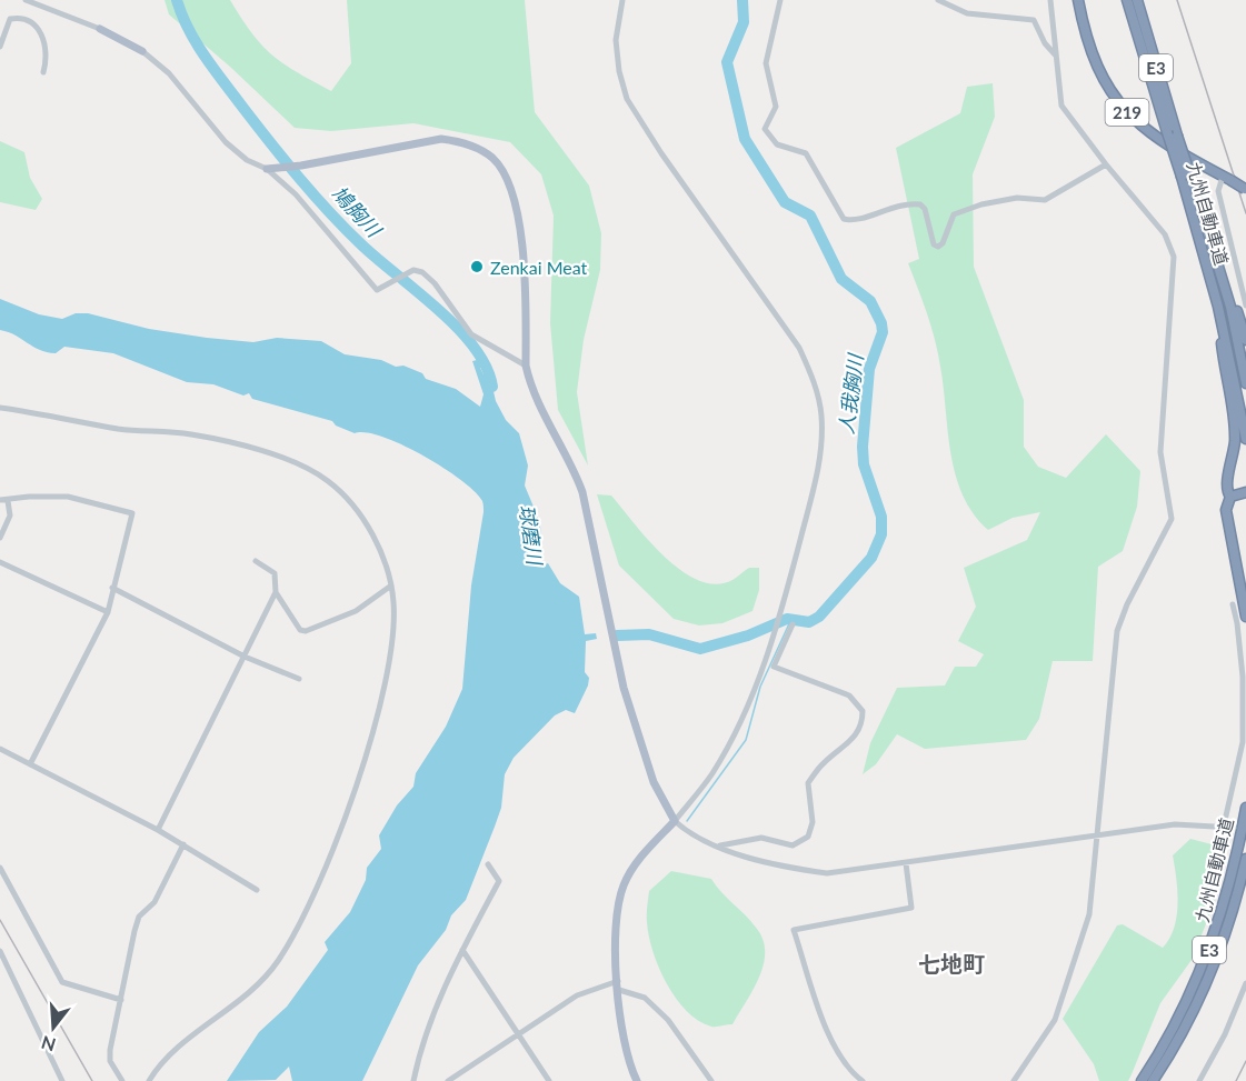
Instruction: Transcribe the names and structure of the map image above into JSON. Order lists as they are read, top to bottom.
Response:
{
  "streets": {
    "highway": ["E3", "219", "九州自動車道"]
  },
  "districts": ["七地町"],
  "water": ["鳩胸川", "人我胸川", "球磨川"],
  "places": ["Zenkai Meat"],
  "north": "bottom"
}
